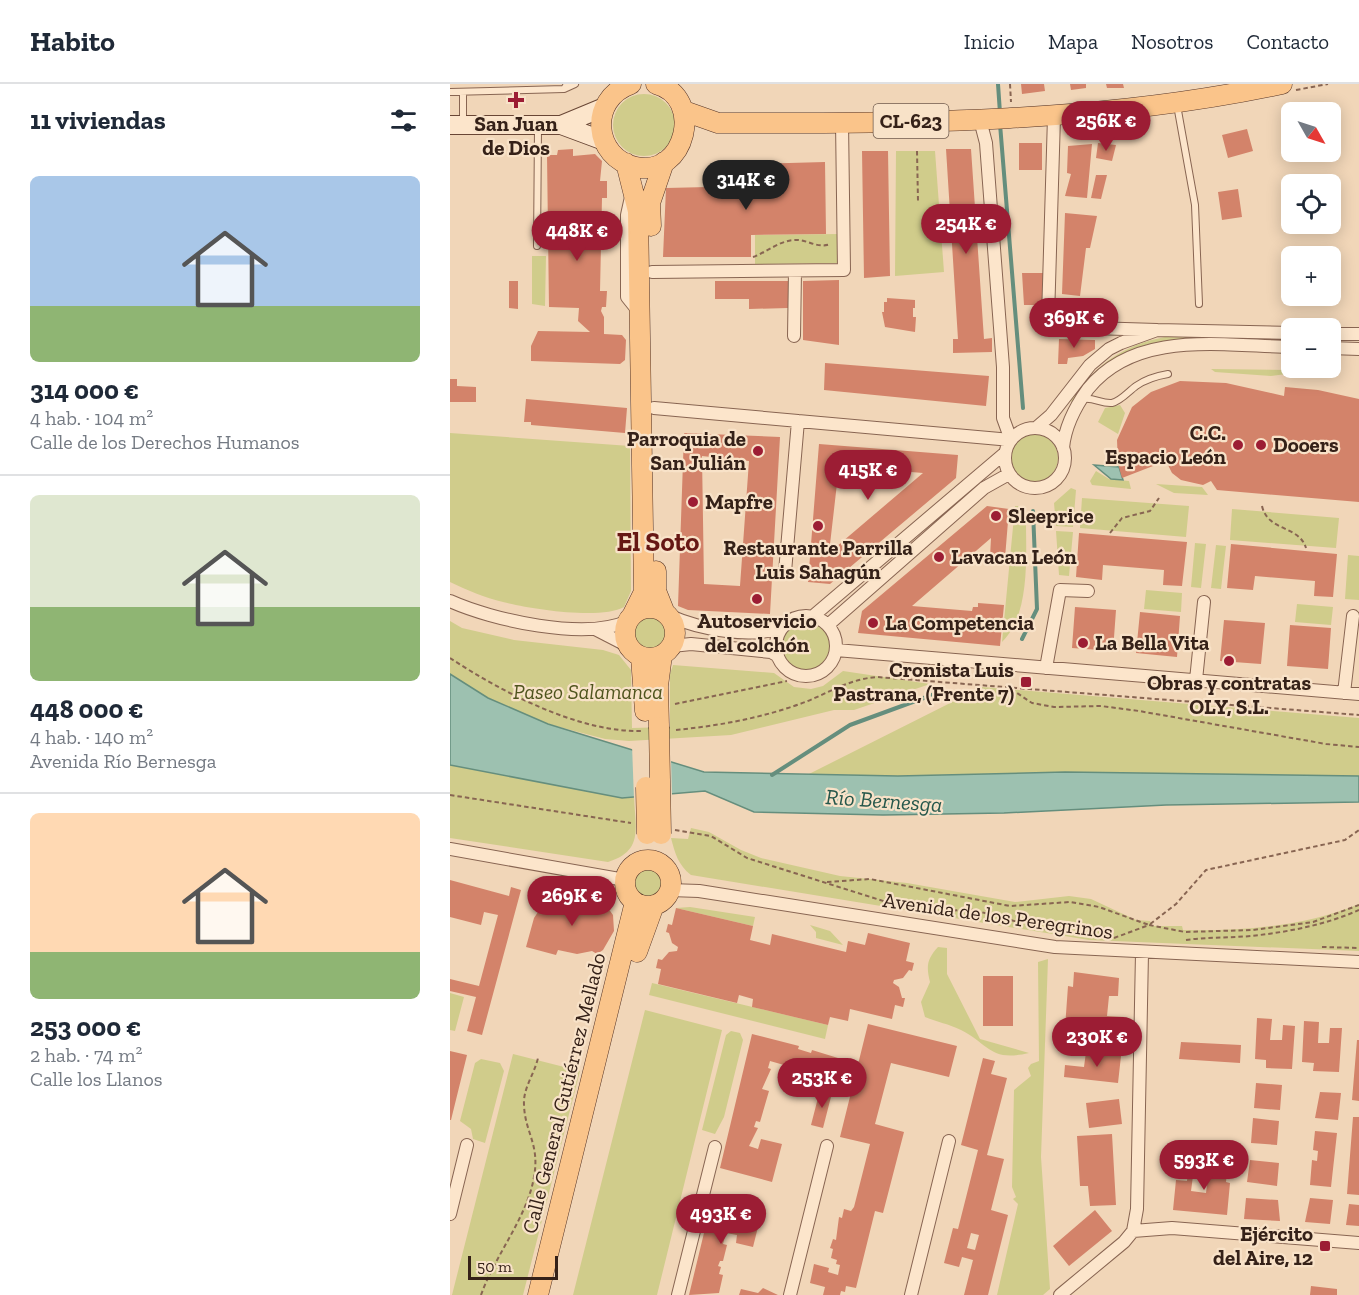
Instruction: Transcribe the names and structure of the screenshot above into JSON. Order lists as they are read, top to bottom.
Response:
{
  "streets": {
    "main road": ["CL-623", "Calle General Gutiérrez Mellado"],
    "street": ["Avenida de los Peregrinos"]
  },
  "crossings": [
    ["Avenida de los Peregrinos", "Calle General Gutiérrez Mellado"]
  ],
  "districts": ["El Soto"],
  "water": ["Río Bernesga"],
  "parks": ["Paseo Salamanca"],
  "places": {
    "health": ["San Juan de Dios"],
    "other": [
      "C.C. Espacio León",
      "Dooers",
      "Parroquia de San Julián",
      "Mapfre",
      "Sleeprice",
      "Restaurante Parrilla Luis Sahagún",
      "Lavacan León",
      "Autoservicio del colchón",
      "La Competencia",
      "La Bella Vita",
      "Obras y contratas OLY, S.L."
    ],
    "transit": ["Cronista Luis Pastrana, (Frente 7)", "Ejército del Aire, 12"]
  },
  "scale_bar": "50 m",
  "north": "bottom right",
  "page": {
    "header": "Habito",
    "nav": [
      "Inicio",
      "Mapa",
      "Nosotros",
      "Contacto"
    ],
    "heading": "11 viviendas",
    "price": [
      "256K €",
      "314K €",
      "254K €",
      "448K €",
      "369K €",
      "415K €",
      "269K €",
      "230K €",
      "253K €",
      "593K €",
      "493K €"
    ],
    "map_buttons": ["+", "−"],
    "list": [
      {
        "name": "314 000 €",
        "note": "4 hab. · 104 m² · Calle de los Derechos Humanos"
      },
      {
        "name": "448 000 €",
        "note": "4 hab. · 140 m² · Avenida Río Bernesga"
      },
      {
        "name": "253 000 €",
        "note": "2 hab. · 74 m² · Calle los Llanos"
      }
    ],
    "scale": "50 m"
  }
}
